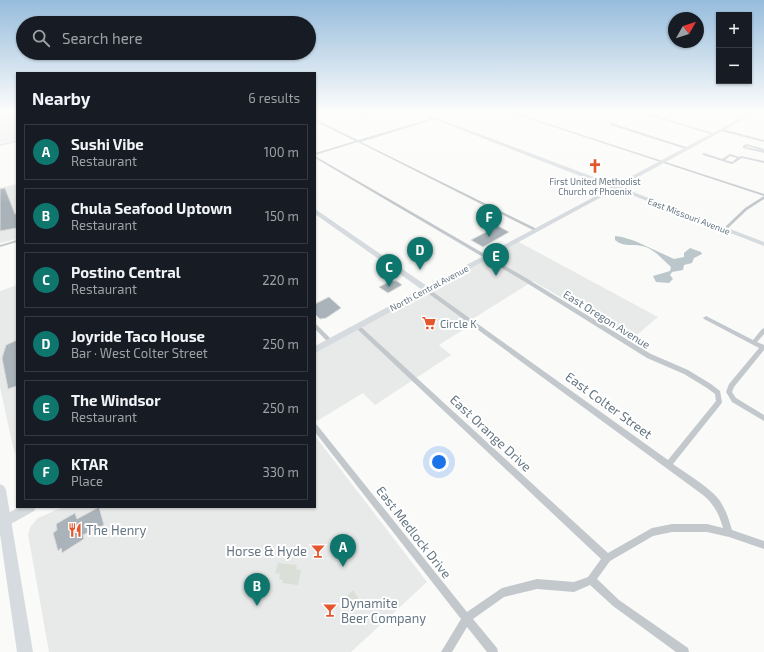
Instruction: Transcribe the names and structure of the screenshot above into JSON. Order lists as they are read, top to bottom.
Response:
{
  "streets": {
    "main road": ["East Missouri Avenue", "North Central Avenue"],
    "street": [
      "East Oregon Avenue",
      "East Colter Street",
      "East Orange Drive",
      "East Medlock Drive"
    ]
  },
  "crossings": [
    ["East Missouri Avenue", "North Central Avenue"],
    ["North Central Avenue", "East Oregon Avenue"],
    ["North Central Avenue", "East Colter Street"],
    ["North Central Avenue", "East Orange Drive"],
    ["East Oregon Avenue", "East Colter Street"]
  ],
  "places": {
    "church": ["First United Methodist Church of Phoenix"],
    "supermarket": ["Circle K"],
    "restaurant": ["The Henry"],
    "bar": ["Horse & Hyde", "Dynamite Beer Company"]
  },
  "north": "top right",
  "page": {
    "map_buttons": ["+", "−"],
    "search": "Search here",
    "heading": ["Nearby", "6 results"],
    "list": [
      {
        "mark": "A",
        "name": "Sushi Vibe",
        "note": "Restaurant",
        "value": "100 m"
      },
      {
        "mark": "B",
        "name": "Chula Seafood Uptown",
        "note": "Restaurant",
        "value": "150 m"
      },
      {
        "mark": "C",
        "name": "Postino Central",
        "note": "Restaurant",
        "value": "220 m"
      },
      {
        "mark": "D",
        "name": "Joyride Taco House",
        "note": "Bar · West Colter Street",
        "value": "250 m"
      },
      {
        "mark": "E",
        "name": "The Windsor",
        "note": "Restaurant",
        "value": "250 m"
      },
      {
        "mark": "F",
        "name": "KTAR",
        "note": "Place",
        "value": "330 m"
      }
    ],
    "pins": [
      "F",
      "D",
      "E",
      "C",
      "A",
      "B"
    ]
  }
}
